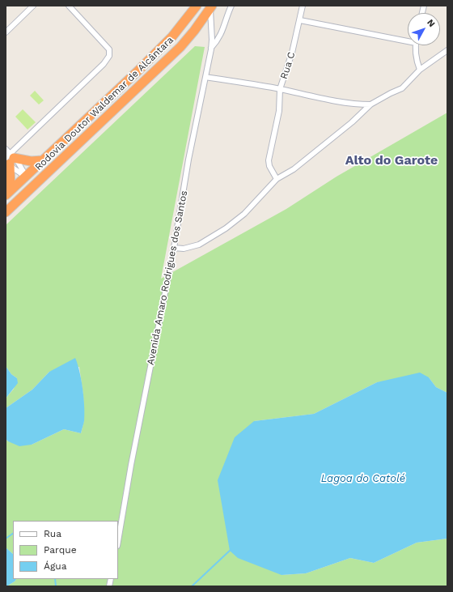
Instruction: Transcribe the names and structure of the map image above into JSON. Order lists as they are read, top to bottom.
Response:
{
  "streets": {
    "highway": ["Rodovia Doutor Waldemar de Alcântara"],
    "street": ["Rua C", "Avenida Amaro Rodrigues dos Santos"]
  },
  "crossings": [
    ["Rua C", "Avenida Amaro Rodrigues dos Santos"],
    ["Rodovia Doutor Waldemar de Alcântara", "Avenida Amaro Rodrigues dos Santos"]
  ],
  "districts": ["Alto do Garote"],
  "water": ["Lagoa do Catolé"],
  "legend": ["Rua", "Parque", "Água"],
  "north": "top right"
}
